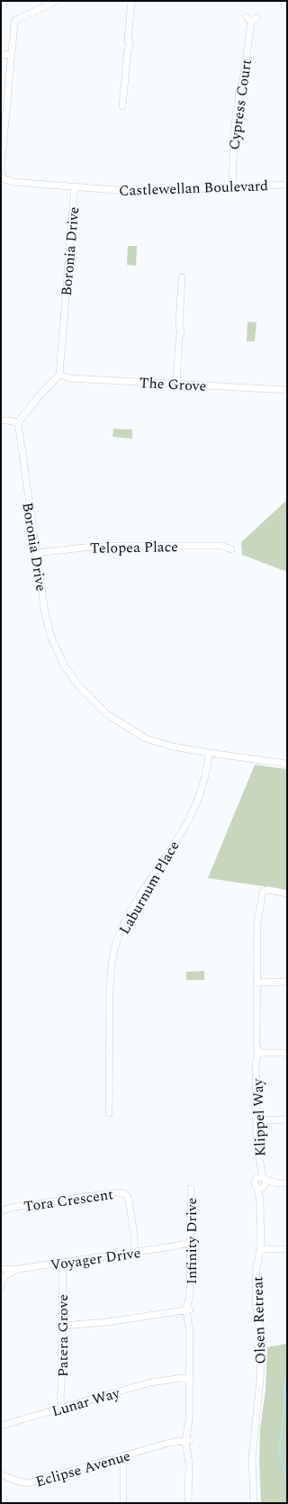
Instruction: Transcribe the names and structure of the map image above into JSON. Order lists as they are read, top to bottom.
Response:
{
  "streets": {
    "street": [
      "Cypress Court",
      "Castlewellan Boulevard",
      "Boronia Drive",
      "The Grove",
      "Telopea Place",
      "Laburnum Place",
      "Klippel Way",
      "Tora Crescent",
      "Infinity Drive",
      "Voyager Drive",
      "Olsen Retreat",
      "Patera Grove",
      "Lunar Way",
      "Eclipse Avenue"
    ]
  },
  "crossings": [
    ["Cypress Court", "Castlewellan Boulevard"],
    ["Castlewellan Boulevard", "Boronia Drive"],
    ["Boronia Drive", "The Grove"],
    ["Boronia Drive", "Telopea Place"],
    ["Boronia Drive", "Laburnum Place"],
    ["Klippel Way", "Olsen Retreat"],
    ["Tora Crescent", "Voyager Drive"],
    ["Infinity Drive", "Voyager Drive"],
    ["Infinity Drive", "Lunar Way"],
    ["Infinity Drive", "Eclipse Avenue"],
    ["Voyager Drive", "Patera Grove"],
    ["Patera Grove", "Lunar Way"]
  ]
}
